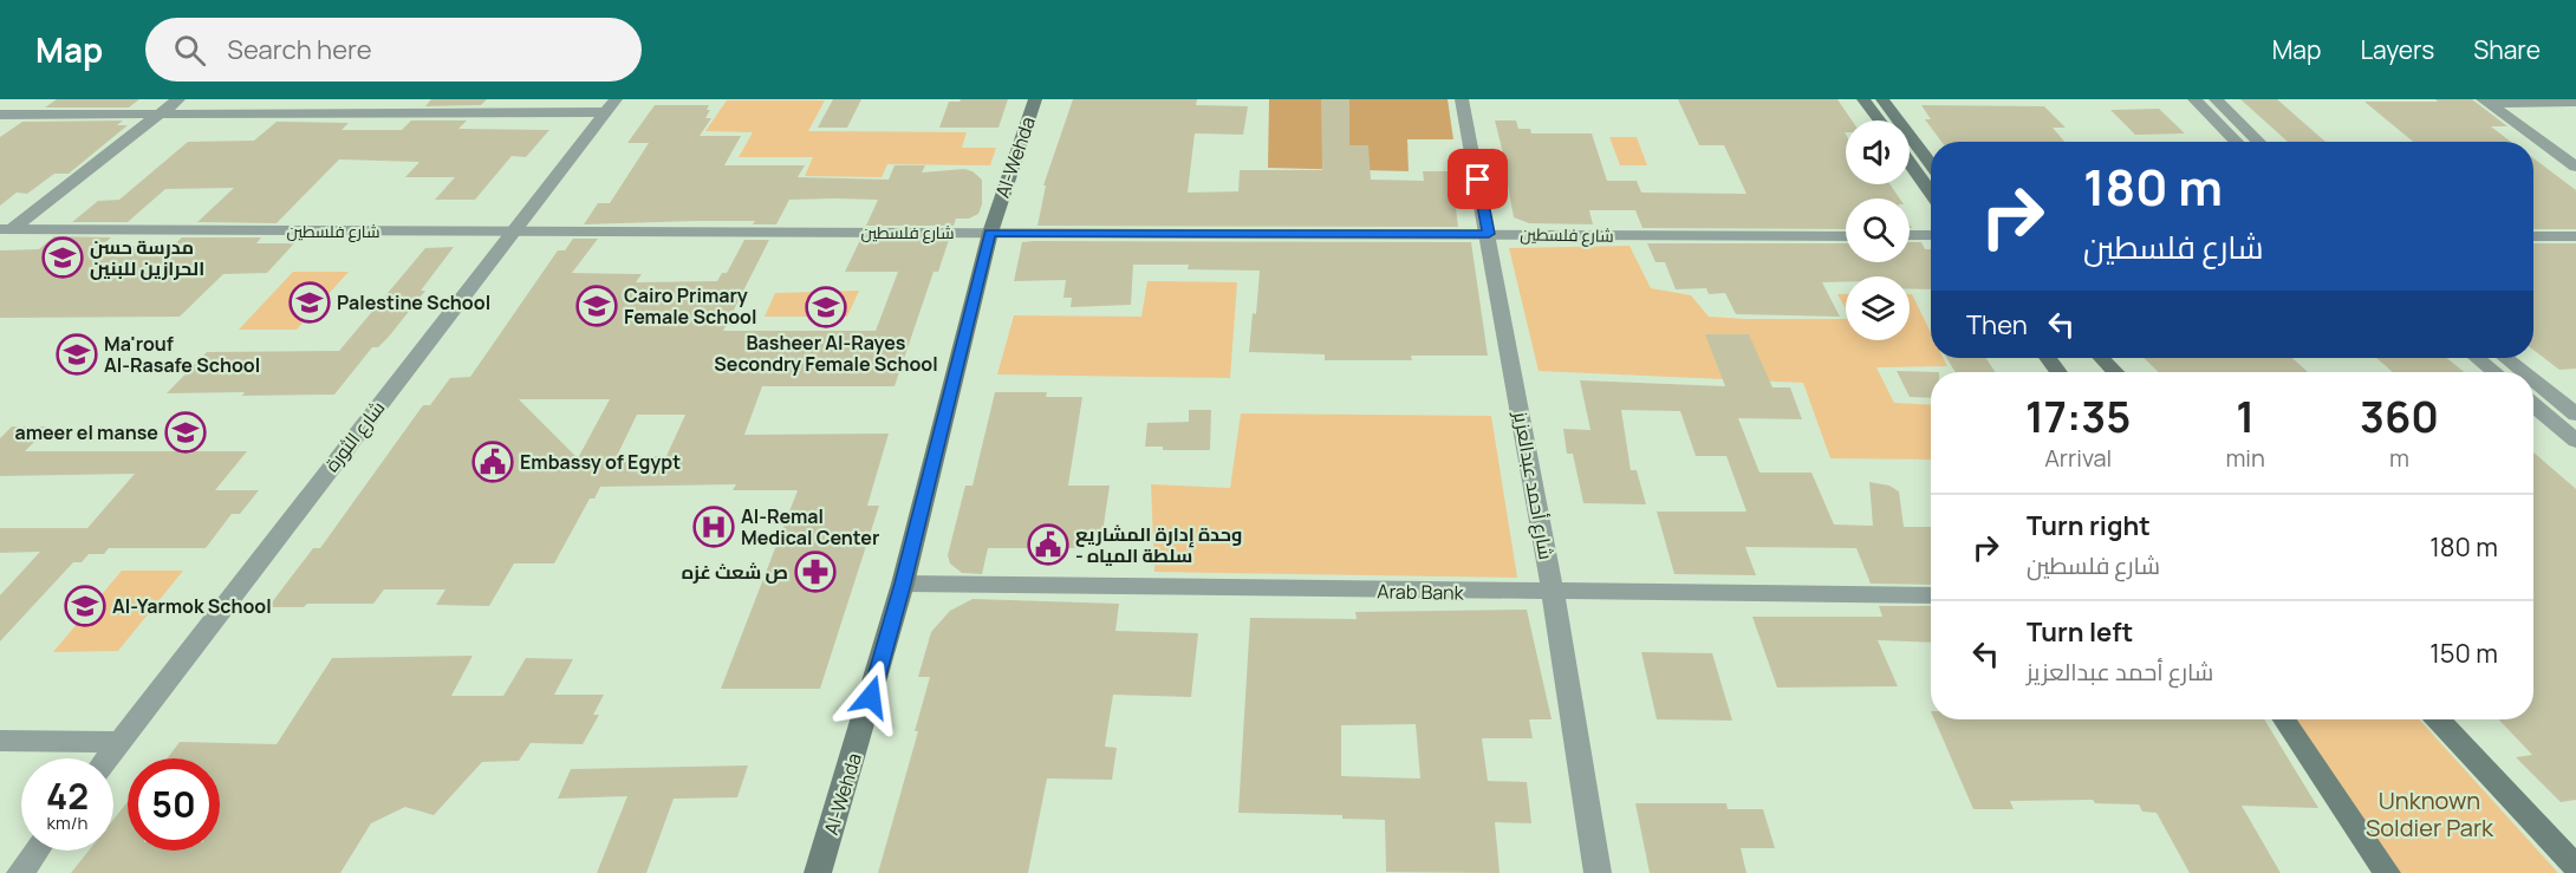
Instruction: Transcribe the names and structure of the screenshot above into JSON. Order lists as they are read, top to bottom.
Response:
{
  "streets": {
    "main road": ["Al-Wehda"],
    "street": [
      "شارع فلسطين",
      "شارع الثورة",
      "شارع أحمد عبدالعزيز",
      "Arab Bank"
    ]
  },
  "crossings": [
    ["Al-Wehda", "شارع فلسطين"],
    ["Al-Wehda", "Arab Bank"],
    ["شارع فلسطين", "شارع الثورة"],
    ["شارع فلسطين", "شارع أحمد عبدالعزيز"],
    ["شارع أحمد عبدالعزيز", "Arab Bank"]
  ],
  "parks": ["Unknown Soldier Park"],
  "places": {
    "school or university": [
      "مدرسة حسن الحرازين للبنين",
      "Palestine School",
      "Cairo Primary Female School",
      "Basheer Al-Rayes Secondry Female School",
      "Ma'rouf Al-Rasafe School",
      "ameer el manse",
      "Al-Yarmok School"
    ],
    "public building": ["Embassy of Egypt", "وحدة إدارة المشاريع - سلطة المياه"],
    "hospital": ["Al-Remal Medical Center"],
    "pharmacy": ["ص شعث غزه"]
  },
  "page": {
    "header": "Map",
    "search": "Search here",
    "nav": ["Map", "Layers", "Share"],
    "turn": ["180 m", "شارع فلسطين"],
    "then": "Then",
    "eta": [
      "17:35",
      "Arrival",
      "1",
      "min",
      "360",
      "m"
    ],
    "list": [
      {
        "name": "Turn right",
        "note": "شارع فلسطين",
        "value": "180 m"
      },
      {
        "name": "Turn left",
        "note": "شارع أحمد عبدالعزيز",
        "value": "150 m"
      }
    ],
    "speed": "42 km/h",
    "limit": "50"
  }
}
